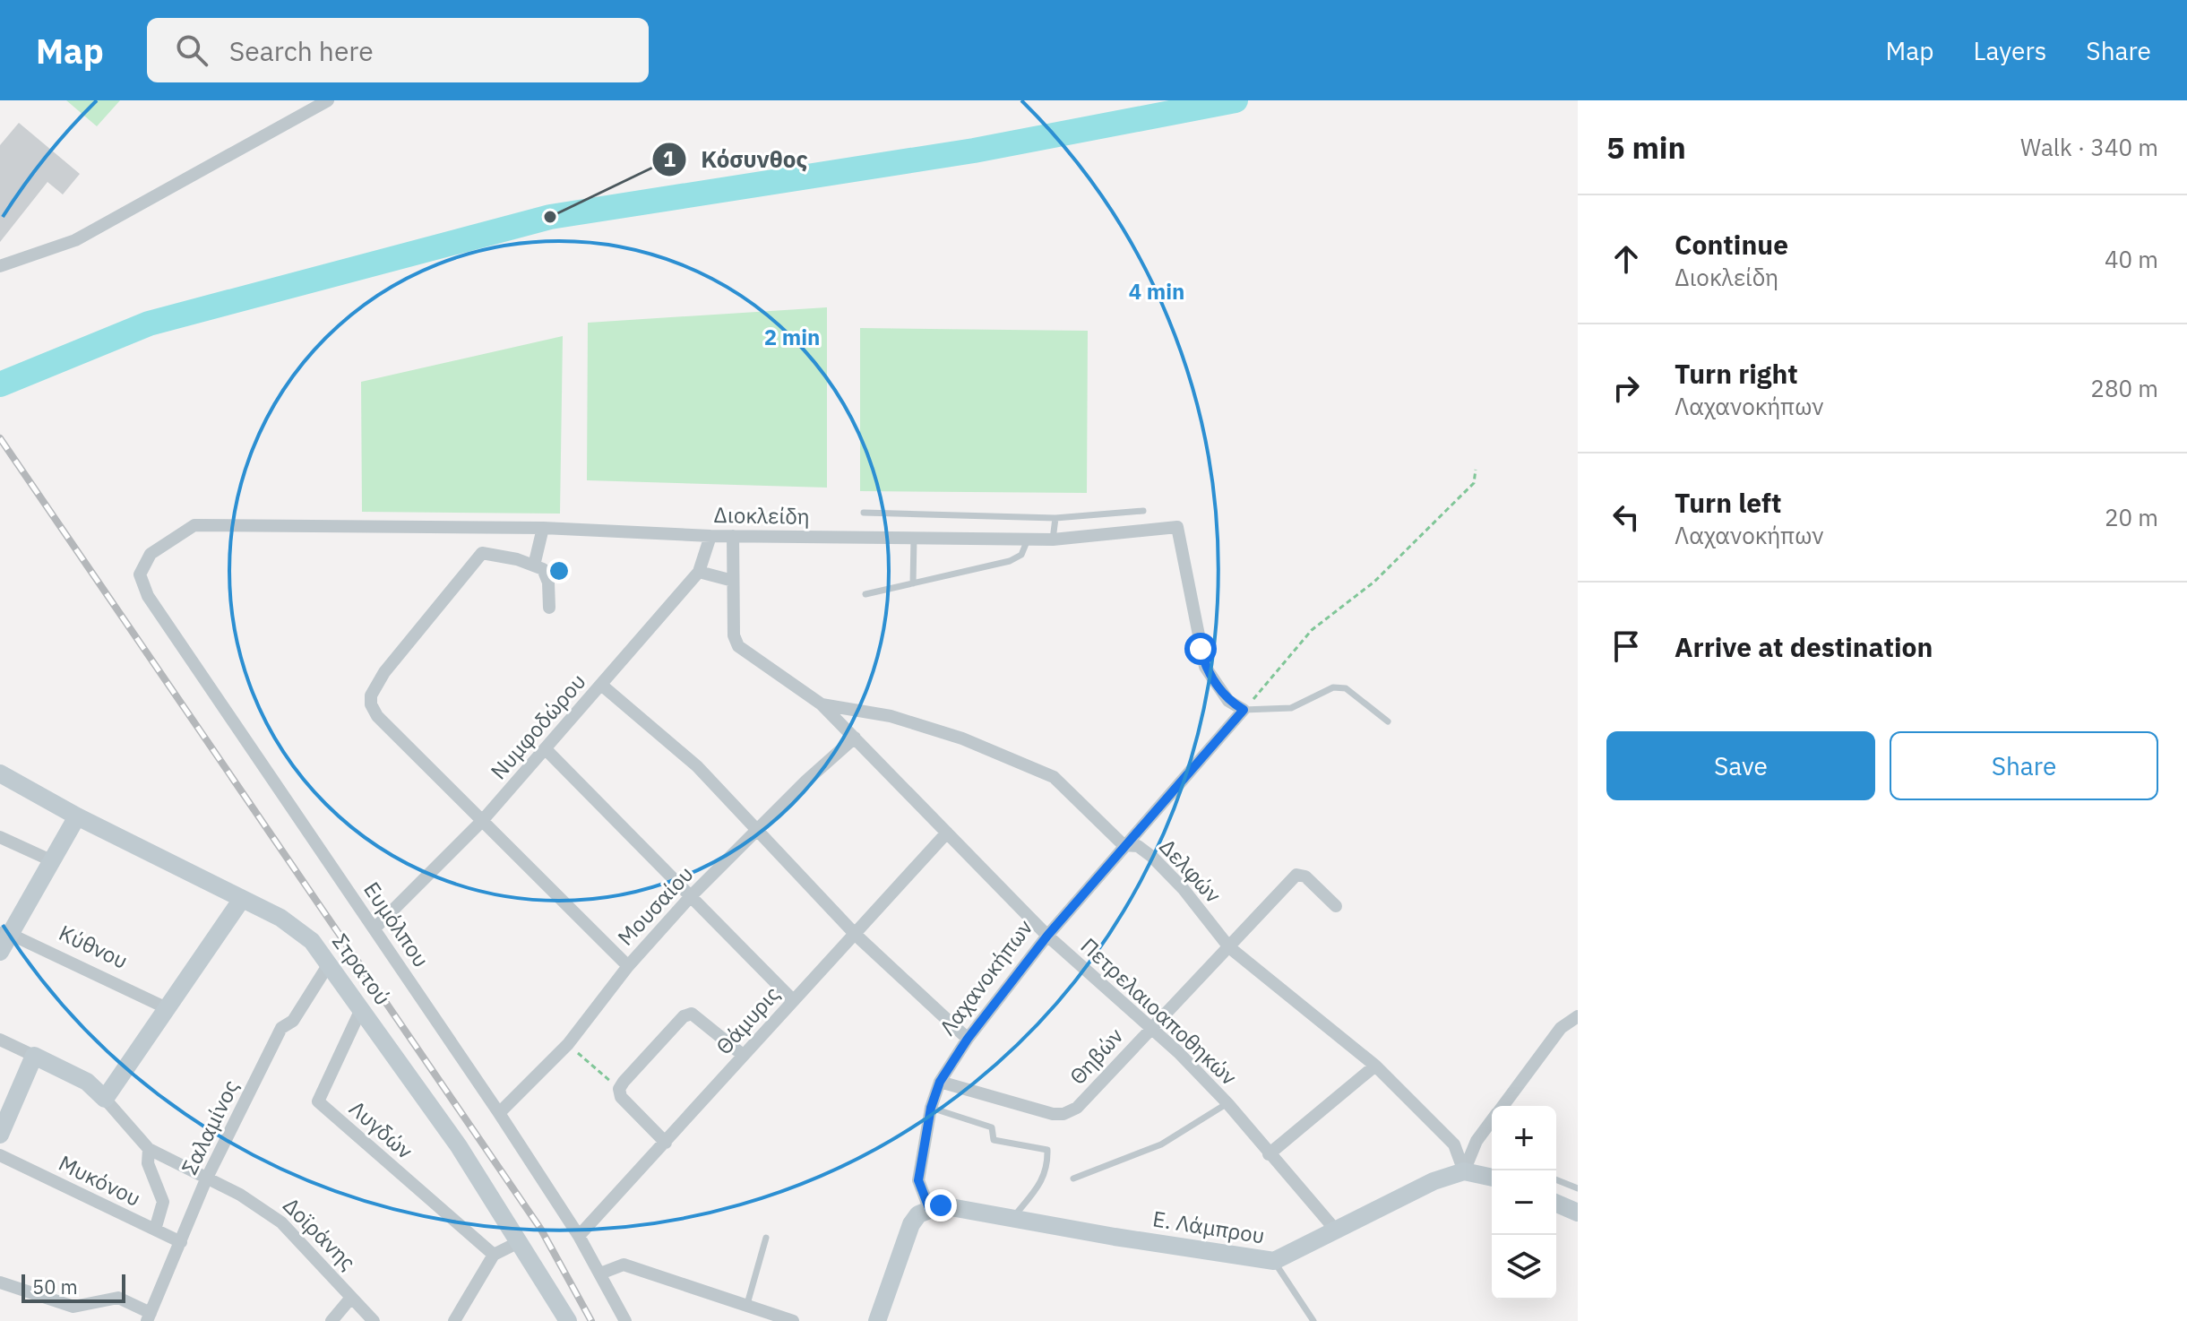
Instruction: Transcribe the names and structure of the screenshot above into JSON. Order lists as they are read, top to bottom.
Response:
{
  "streets": {
    "street": [
      "Διοκλείδη",
      "Νυμφοδώρου",
      "Δελφών",
      "Μουσαίου",
      "Ευμόλπου",
      "Κύθνου",
      "Στρατού",
      "Λαχανοκήπων",
      "Πετρελαιοαποθηκών",
      "Θάμυρις",
      "Θηβών",
      "Σαλαμίνος",
      "Λυγδών",
      "Μυκόνου",
      "Ε. Λάμπρου",
      "Δοϊράνης"
    ]
  },
  "crossings": [
    ["Διοκλείδη", "Νυμφοδώρου"],
    ["Διοκλείδη", "Ευμόλπου"],
    ["Διοκλείδη", "Λαχανοκήπων"],
    ["Νυμφοδώρου", "Ευμόλπου"],
    ["Δελφών", "Λαχανοκήπων"],
    ["Δελφών", "Πετρελαιοαποθηκών"],
    ["Δελφών", "Θηβών"],
    ["Δελφών", "Ε. Λάμπρου"],
    ["Μουσαίου", "Ευμόλπου"],
    ["Μουσαίου", "Πετρελαιοαποθηκών"],
    ["Ευμόλπου", "Θάμυρις"],
    ["Στρατού", "Σαλαμίνος"],
    ["Στρατού", "Λυγδών"],
    ["Λαχανοκήπων", "Πετρελαιοαποθηκών"],
    ["Λαχανοκήπων", "Θηβών"],
    ["Λαχανοκήπων", "Ε. Λάμπρου"],
    ["Πετρελαιοαποθηκών", "Θάμυρις"],
    ["Πετρελαιοαποθηκών", "Θηβών"],
    ["Πετρελαιοαποθηκών", "Ε. Λάμπρου"],
    ["Σαλαμίνος", "Μυκόνου"],
    ["Σαλαμίνος", "Δοϊράνης"],
    ["Μυκόνου", "Δοϊράνης"]
  ],
  "places": ["Κόσυνθος"],
  "scale_bar": "50 m",
  "page": {
    "header": "Map",
    "search": "Search here",
    "nav": ["Map", "Layers", "Share"],
    "heading": ["5 min", "Walk · 340 m"],
    "list": [
      ["Continue", "Διοκλείδη", "40 m"],
      ["Turn right", "Λαχανοκήπων", "280 m"],
      ["Turn left", "Λαχανοκήπων", "20 m"],
      "Arrive at destination"
    ],
    "buttons": ["Save", "Share"],
    "map_buttons": ["+", "−"],
    "scale": "50 m"
  },
  "rings": ["4 min", "2 min"]
}
